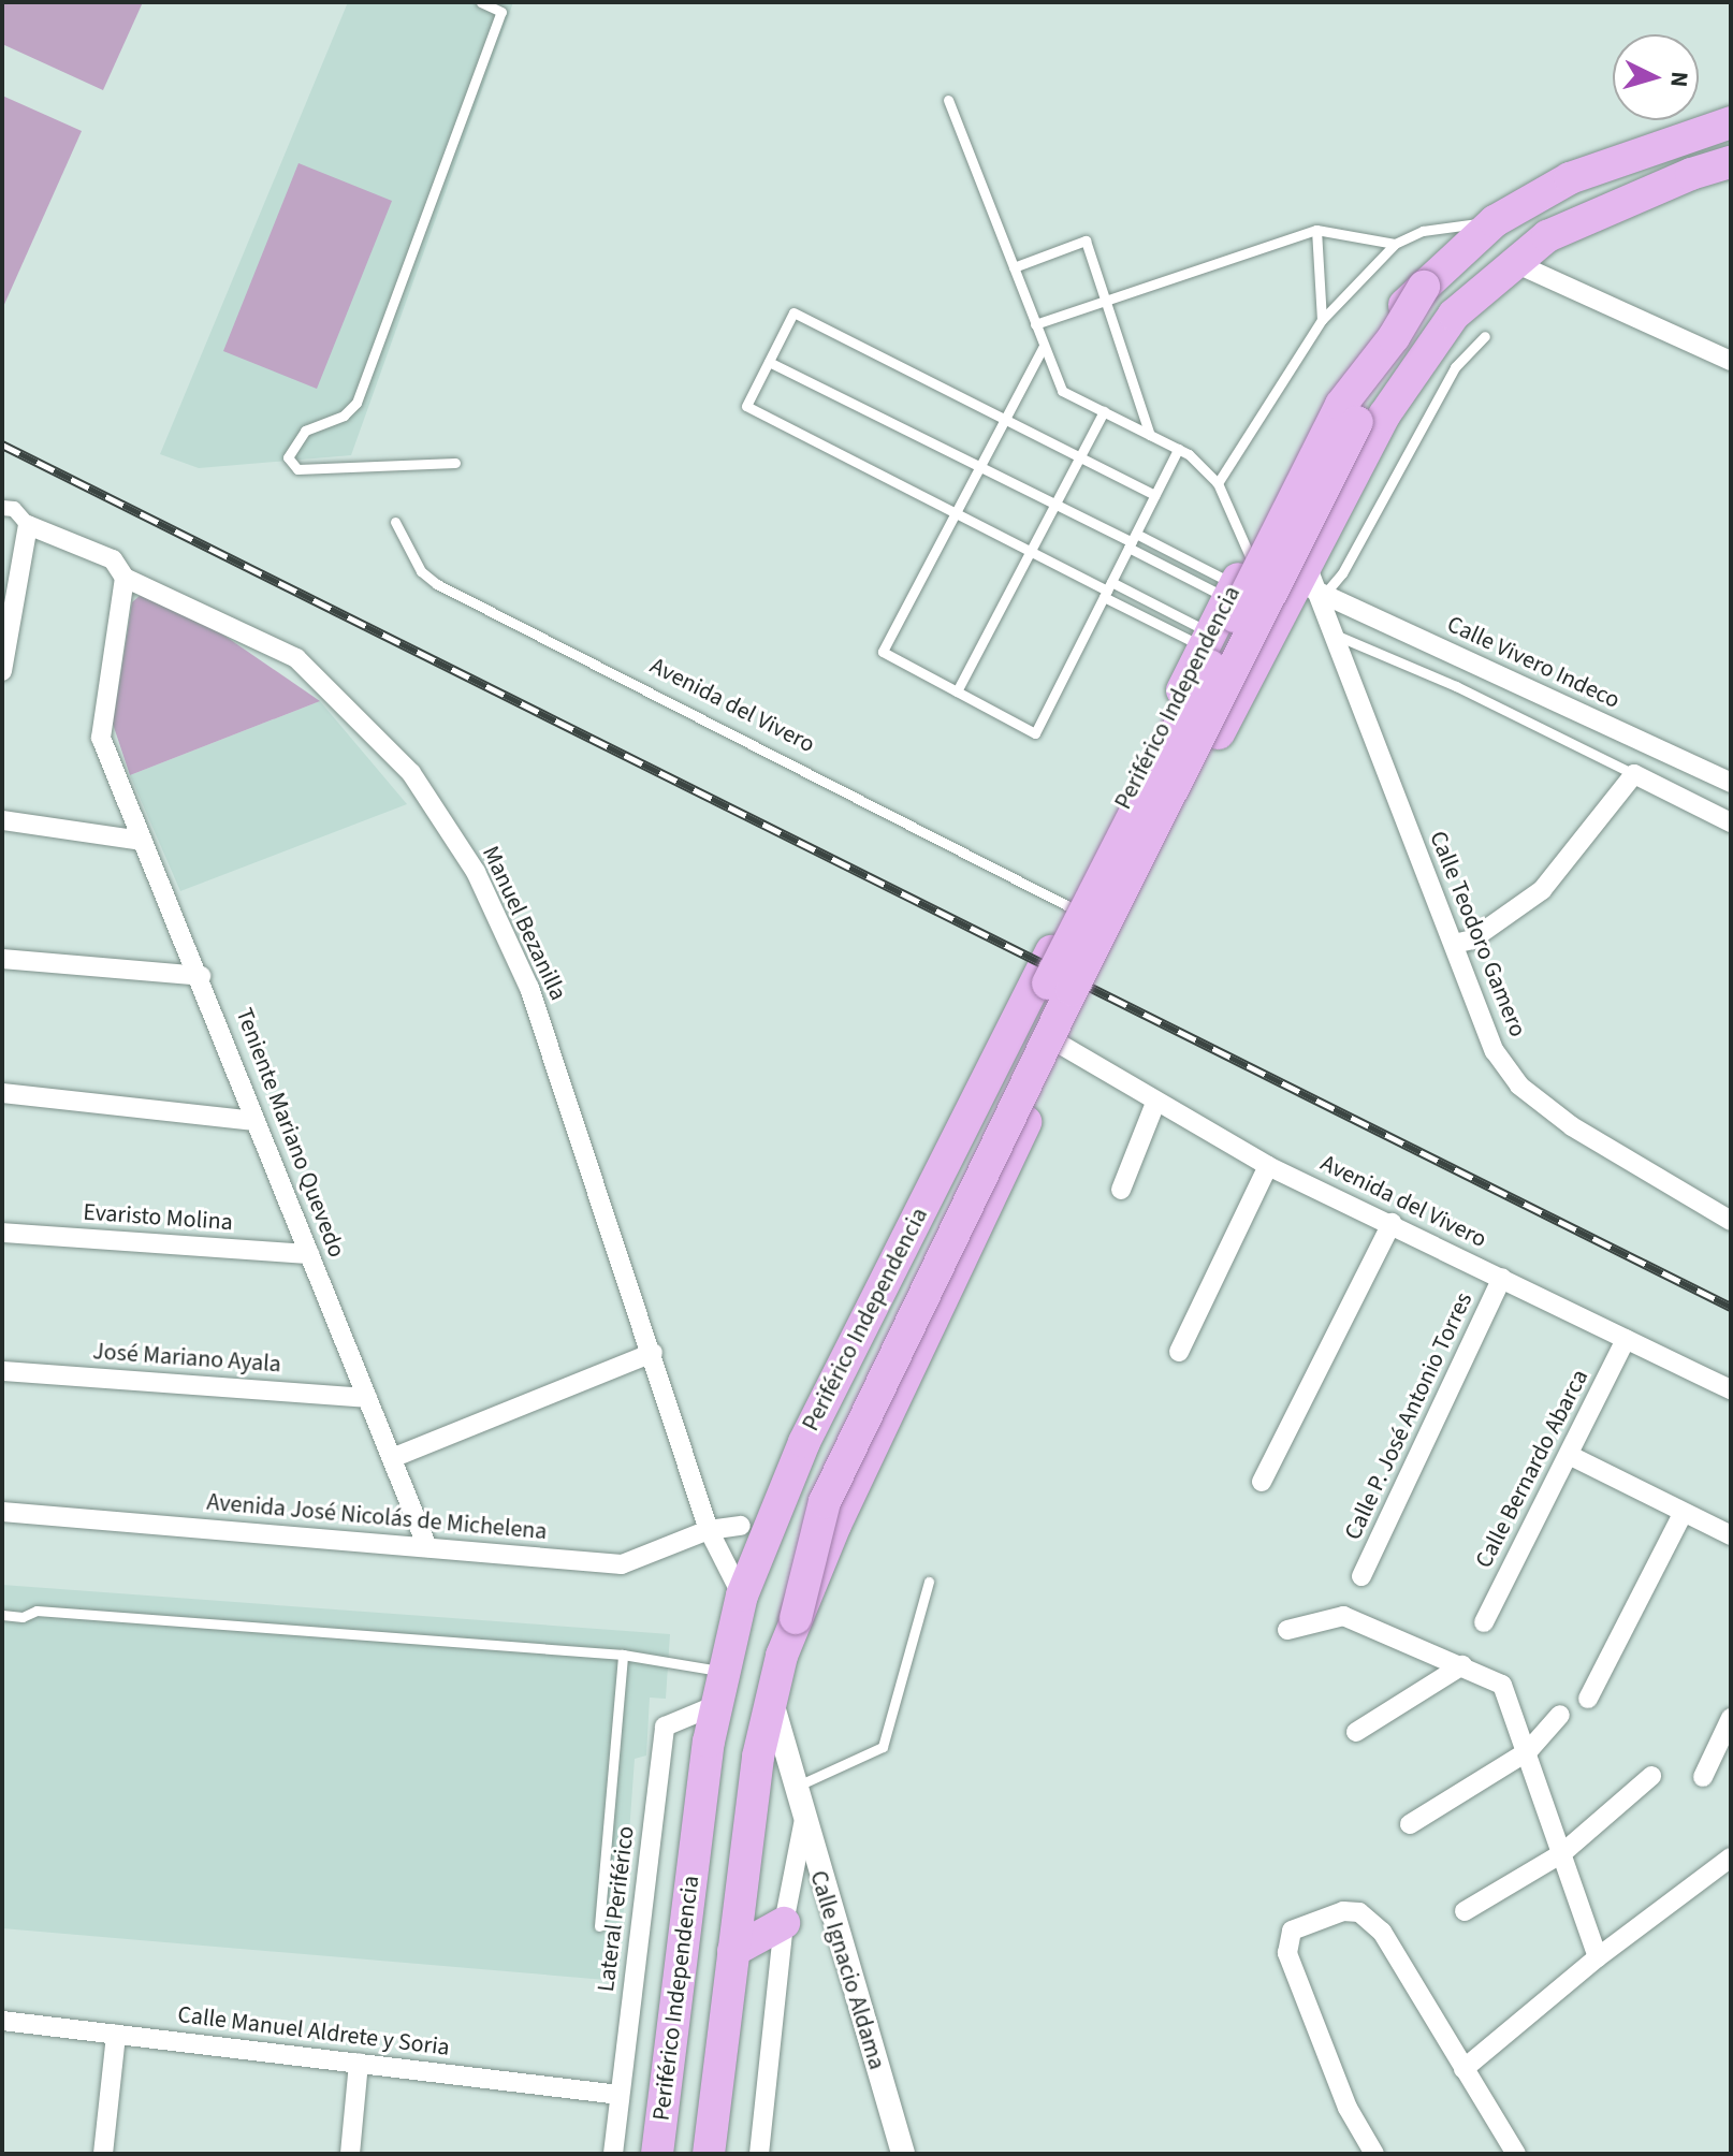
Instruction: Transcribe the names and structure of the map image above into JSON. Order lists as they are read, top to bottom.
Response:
{
  "streets": {
    "highway": ["Periférico Independencia"],
    "street": [
      "Calle Vivero Indeco",
      "Avenida del Vivero",
      "Manuel Bezanilla",
      "Calle Teodoro Gamero",
      "Teniente Mariano Quevedo",
      "Evaristo Molina",
      "José Mariano Ayala",
      "Calle P. José Antonio Torres",
      "Calle Bernardo Abarca",
      "Avenida José Nicolás de Michelena",
      "Lateral Periférico",
      "Calle Ignacio Aldama",
      "Calle Manuel Aldrete y Soria"
    ]
  },
  "crossings": [
    ["Calle Vivero Indeco", "Periférico Independencia"],
    ["Calle Vivero Indeco", "Calle Teodoro Gamero"],
    ["Periférico Independencia", "Avenida del Vivero"],
    ["Periférico Independencia", "Manuel Bezanilla"],
    ["Periférico Independencia", "Calle Teodoro Gamero"],
    ["Periférico Independencia", "Avenida José Nicolás de Michelena"],
    ["Periférico Independencia", "Lateral Periférico"],
    ["Avenida del Vivero", "Calle P. José Antonio Torres"],
    ["Avenida del Vivero", "Calle Bernardo Abarca"],
    ["Manuel Bezanilla", "Teniente Mariano Quevedo"],
    ["Manuel Bezanilla", "Avenida José Nicolás de Michelena"],
    ["Teniente Mariano Quevedo", "Evaristo Molina"],
    ["Teniente Mariano Quevedo", "José Mariano Ayala"],
    ["Teniente Mariano Quevedo", "Avenida José Nicolás de Michelena"],
    ["Lateral Periférico", "Calle Manuel Aldrete y Soria"]
  ],
  "north": "right"
}
